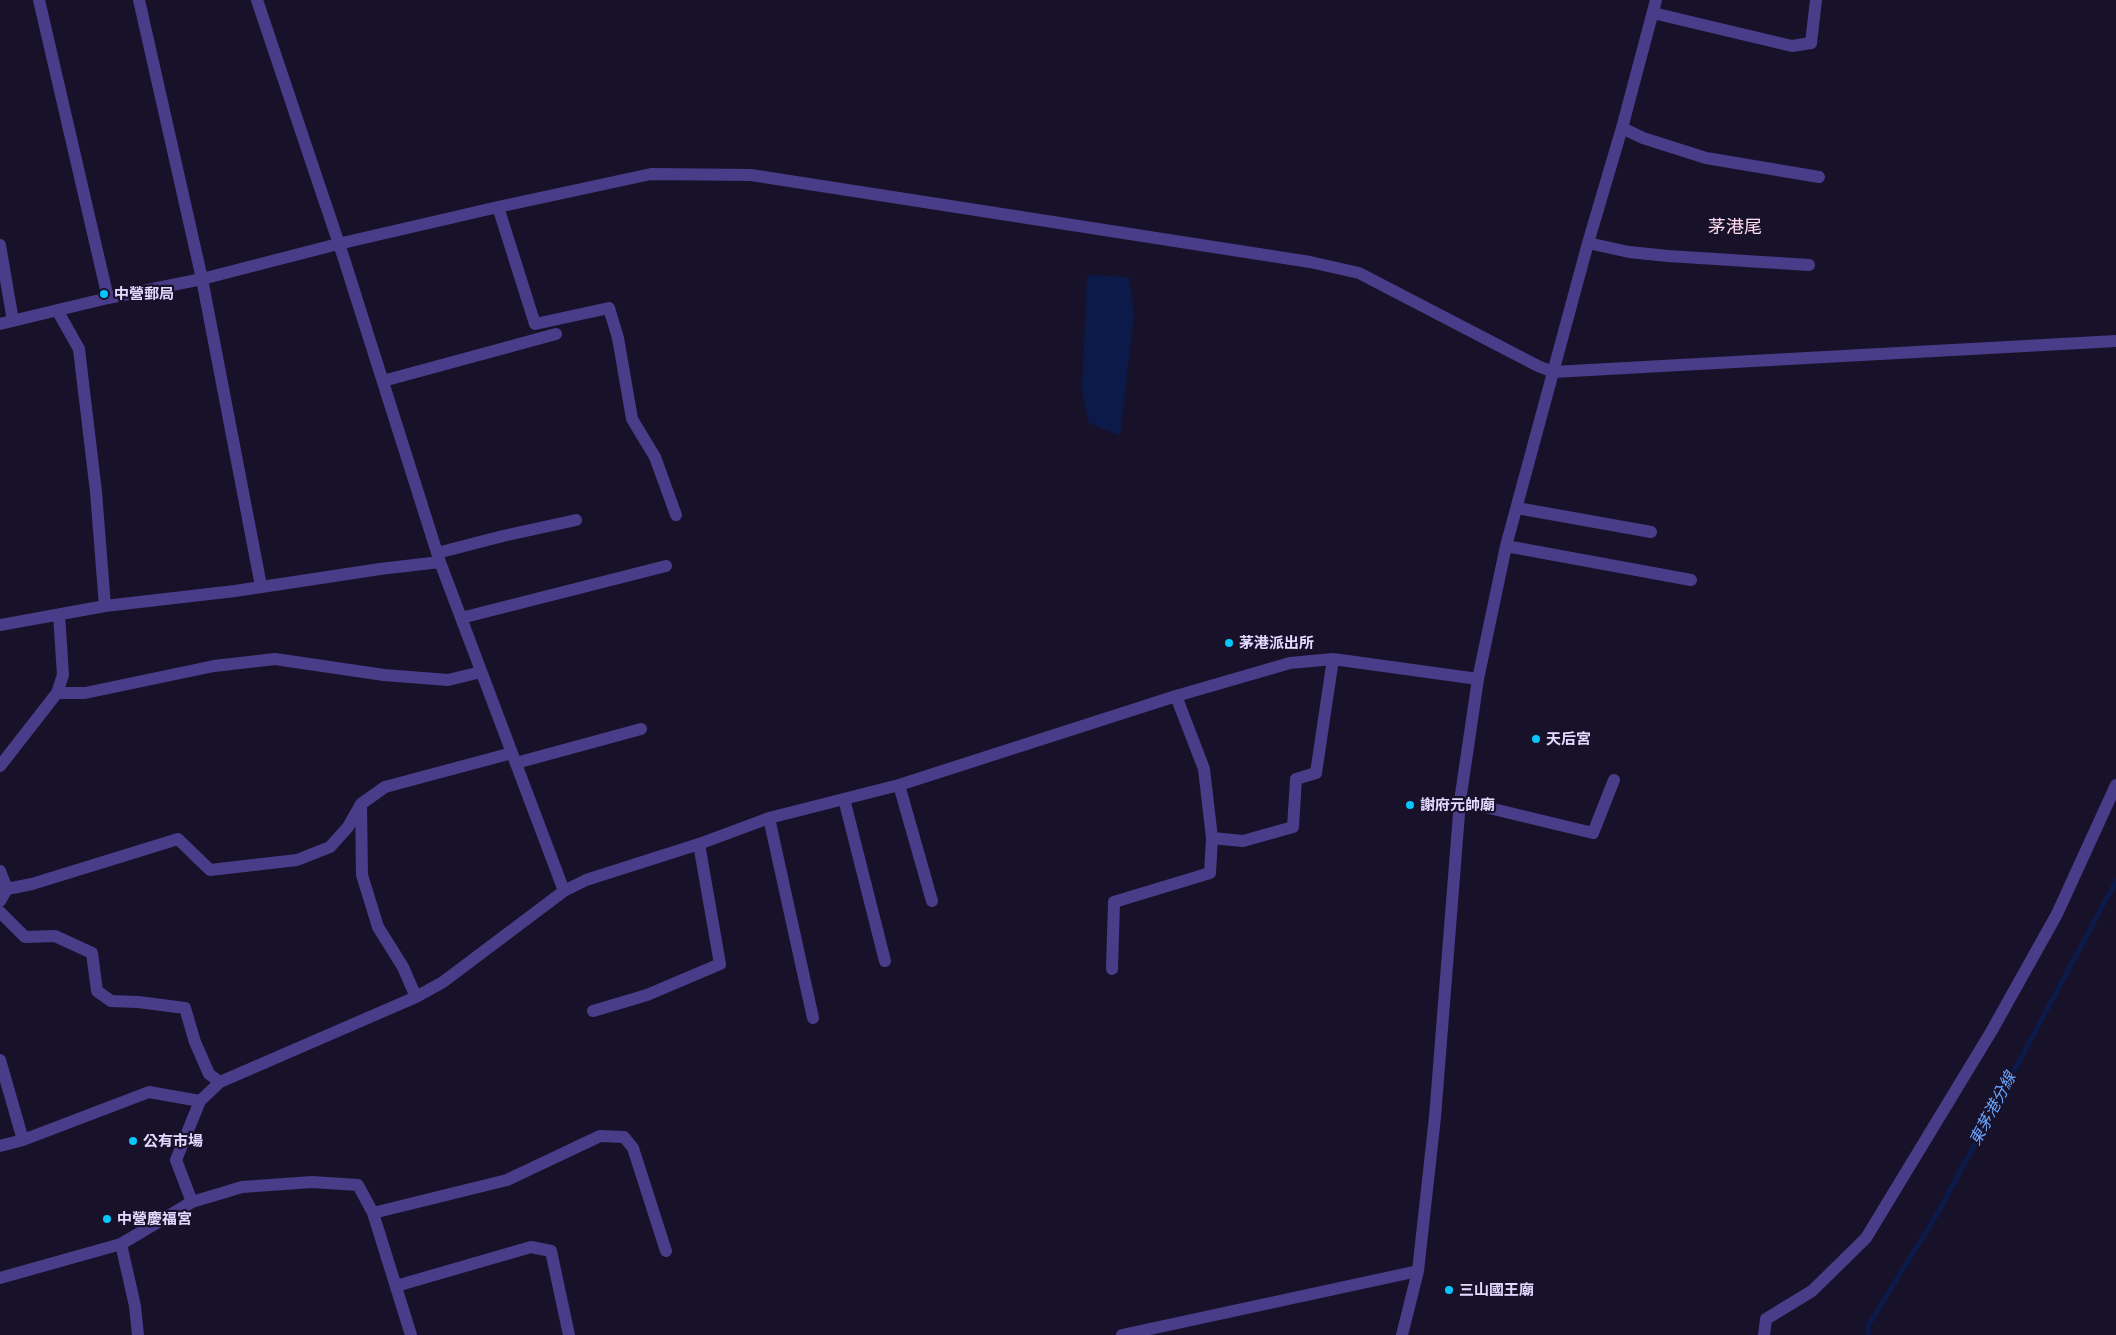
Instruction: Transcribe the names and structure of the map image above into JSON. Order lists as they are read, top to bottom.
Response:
{
  "districts": ["茅港尾"],
  "water": ["東茅港分線"],
  "places": [
    "中營郵局",
    "茅港派出所",
    "天后宮",
    "謝府元帥廟",
    "公有市場",
    "中營慶福宮",
    "三山國王廟"
  ]
}
